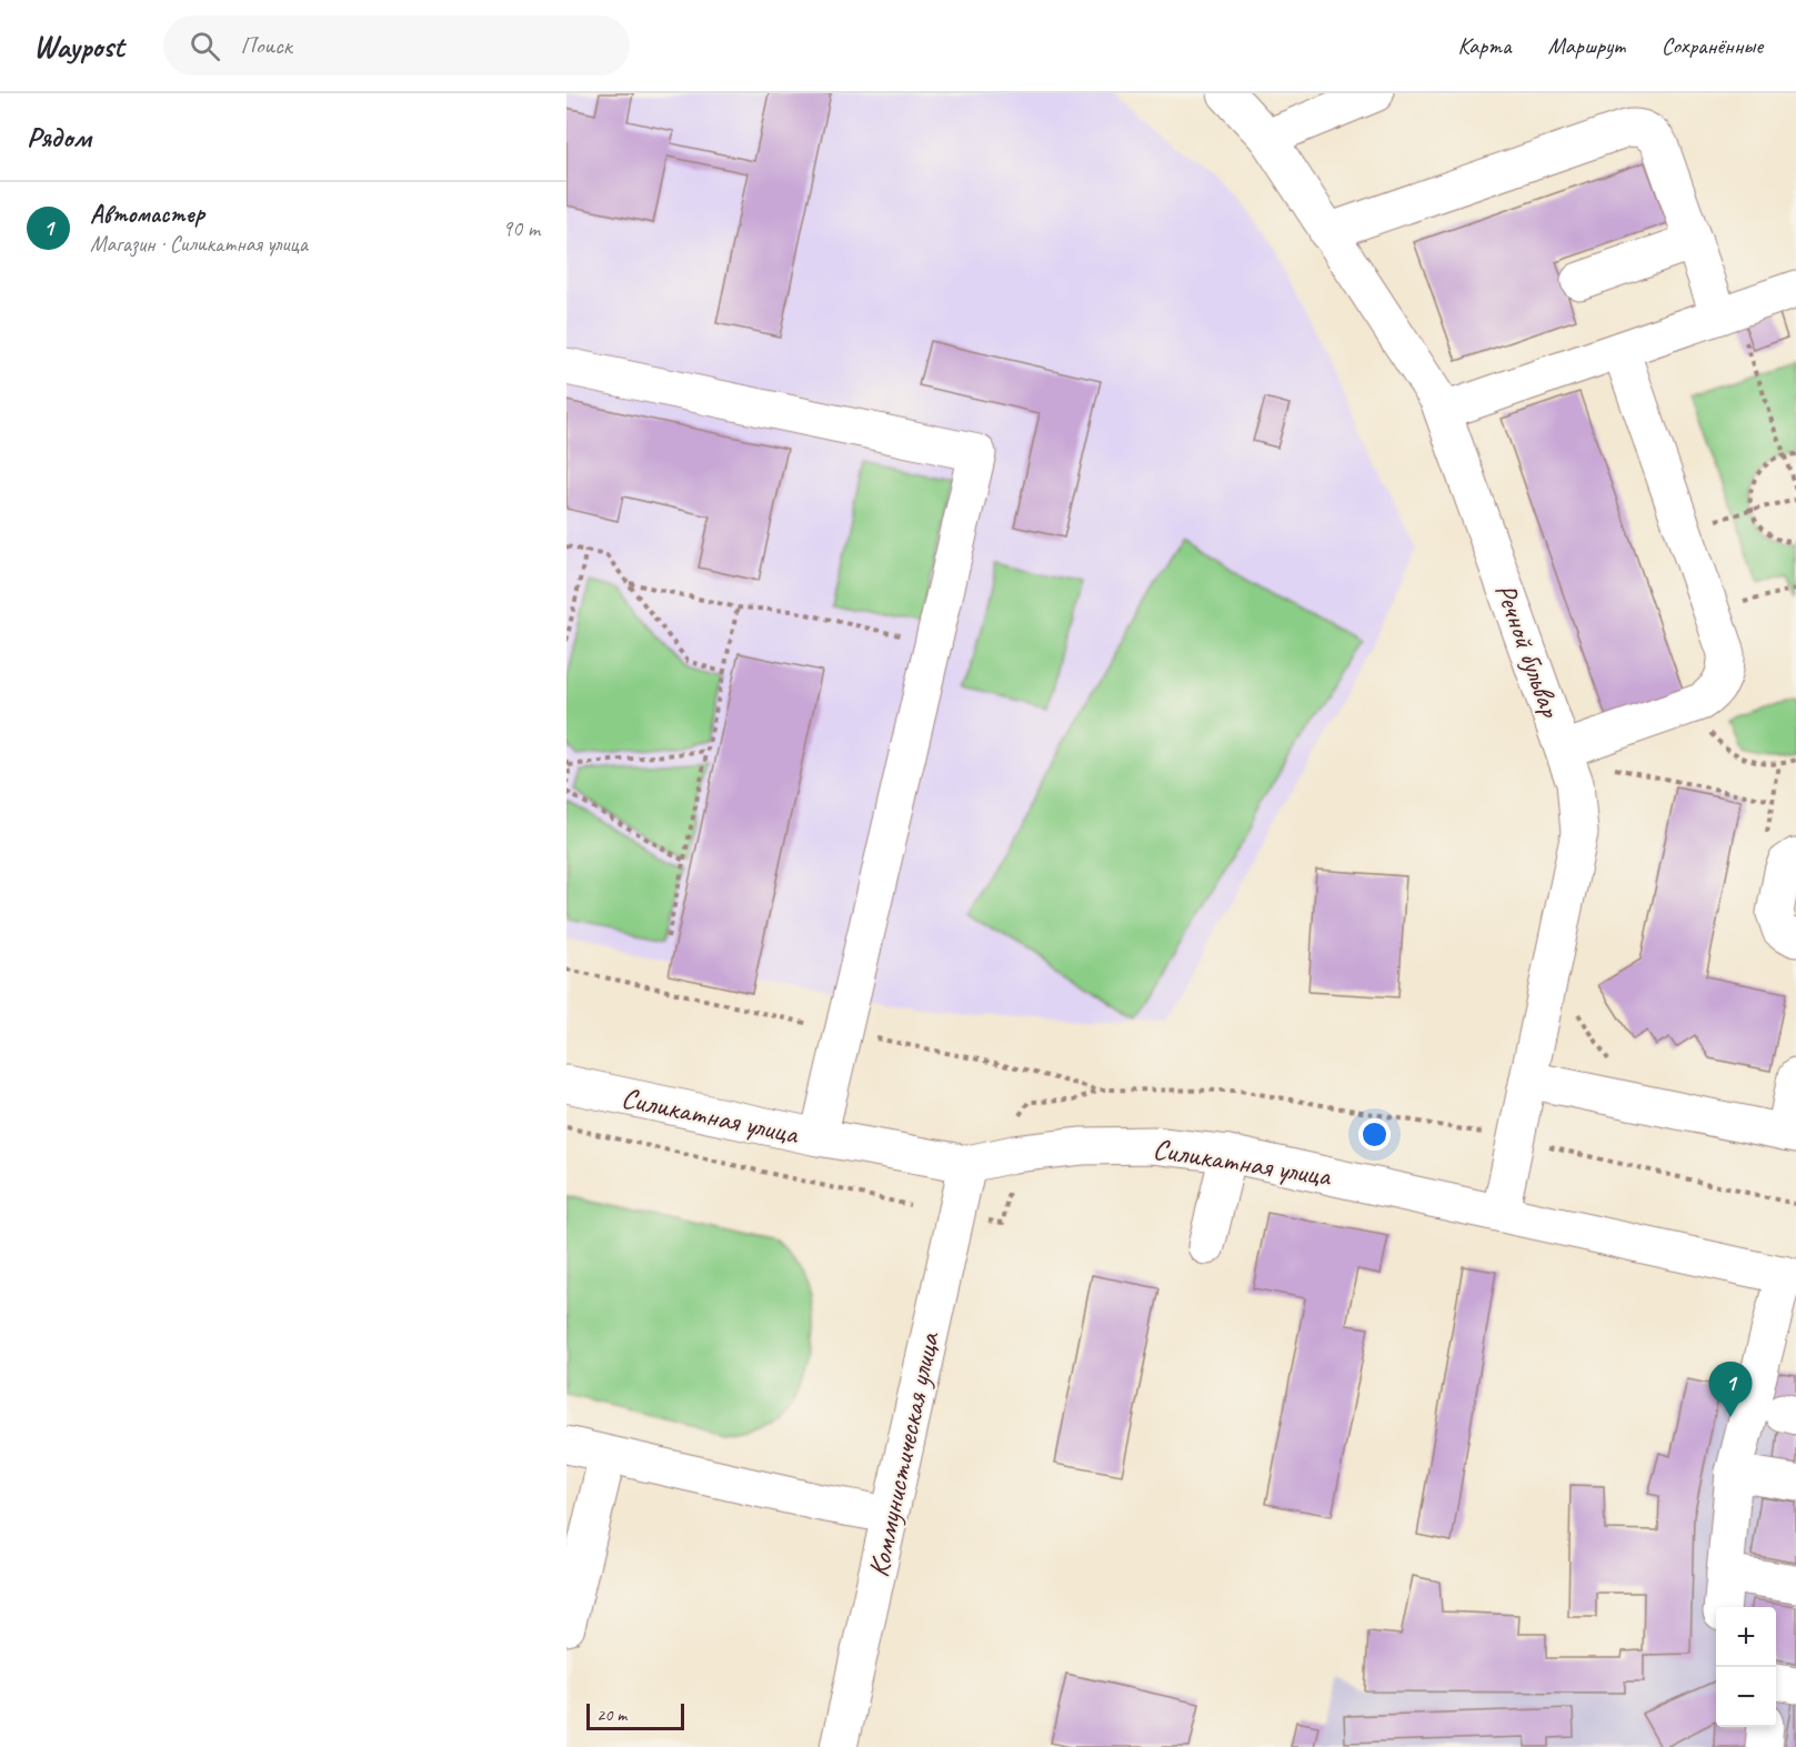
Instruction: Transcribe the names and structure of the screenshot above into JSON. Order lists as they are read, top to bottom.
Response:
{
  "streets": {
    "street": ["Речной бульвар", "Силикатная улица", "Коммунистическая улица"]
  },
  "crossings": [
    ["Речной бульвар", "Силикатная улица"],
    ["Силикатная улица", "Коммунистическая улица"]
  ],
  "scale_bar": "20 m",
  "page": {
    "header": "Waypost",
    "search": "Поиск",
    "nav": ["Карта", "Маршрут", "Сохранённые"],
    "heading": "Рядом",
    "list": [
      {
        "mark": "1",
        "name": "Автомастер",
        "note": "Магазин · Силикатная улица",
        "value": "90 m"
      }
    ],
    "pins": "1",
    "map_buttons": ["+", "−"],
    "scale": "20 m"
  }
}
